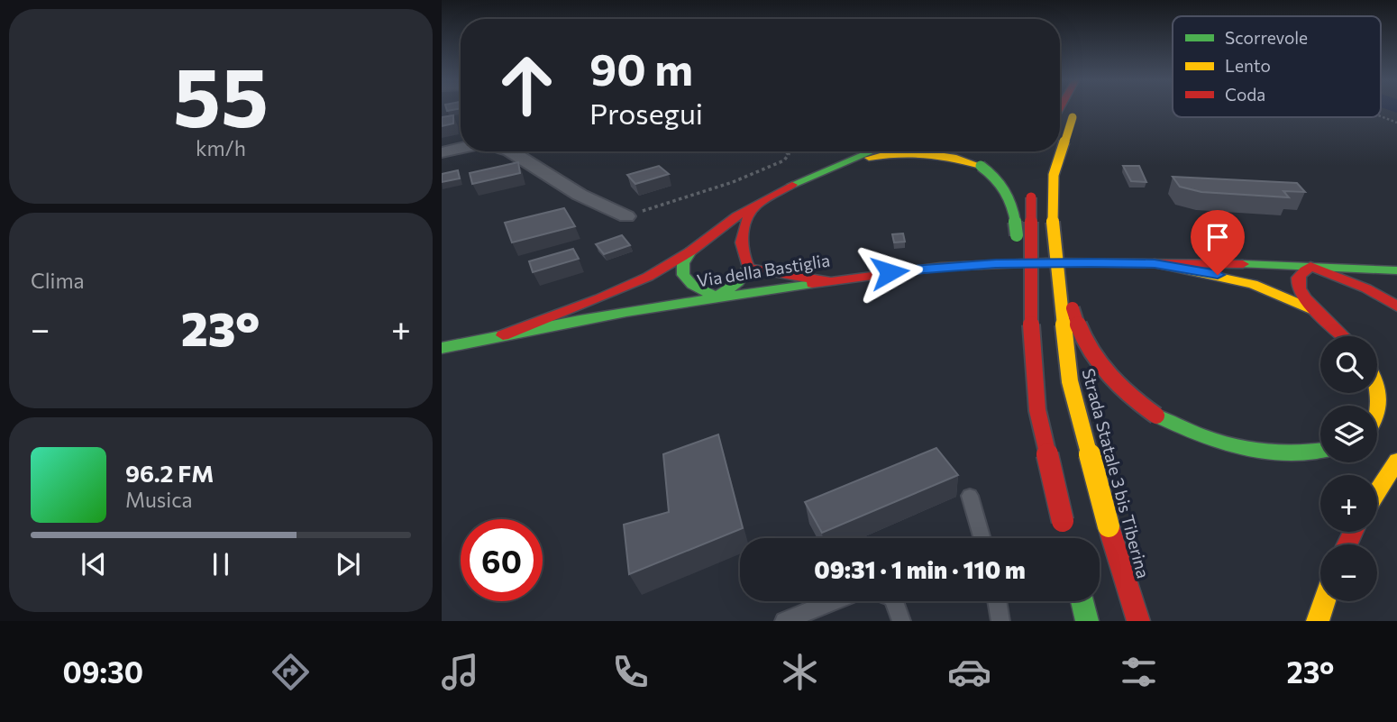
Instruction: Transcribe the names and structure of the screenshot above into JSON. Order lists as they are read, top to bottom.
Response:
{
  "streets": {
    "main road": ["Via della Bastiglia", "Strada Statale 3 bis Tiberina"]
  },
  "legend": ["Scorrevole", "Lento", "Coda"],
  "page": {
    "tile": [
      ["55", "km/h"],
      "Clima"
    ],
    "turn": ["90 m", "Prosegui"],
    "heat": ["−", "23°", "+"],
    "map_buttons": ["+", "−"],
    "song": ["96.2 FM", "Musica"],
    "limit": "60",
    "trip": "09:31 · 1 min · 110 m",
    "tabs": ["09:30", "23°"]
  }
}
